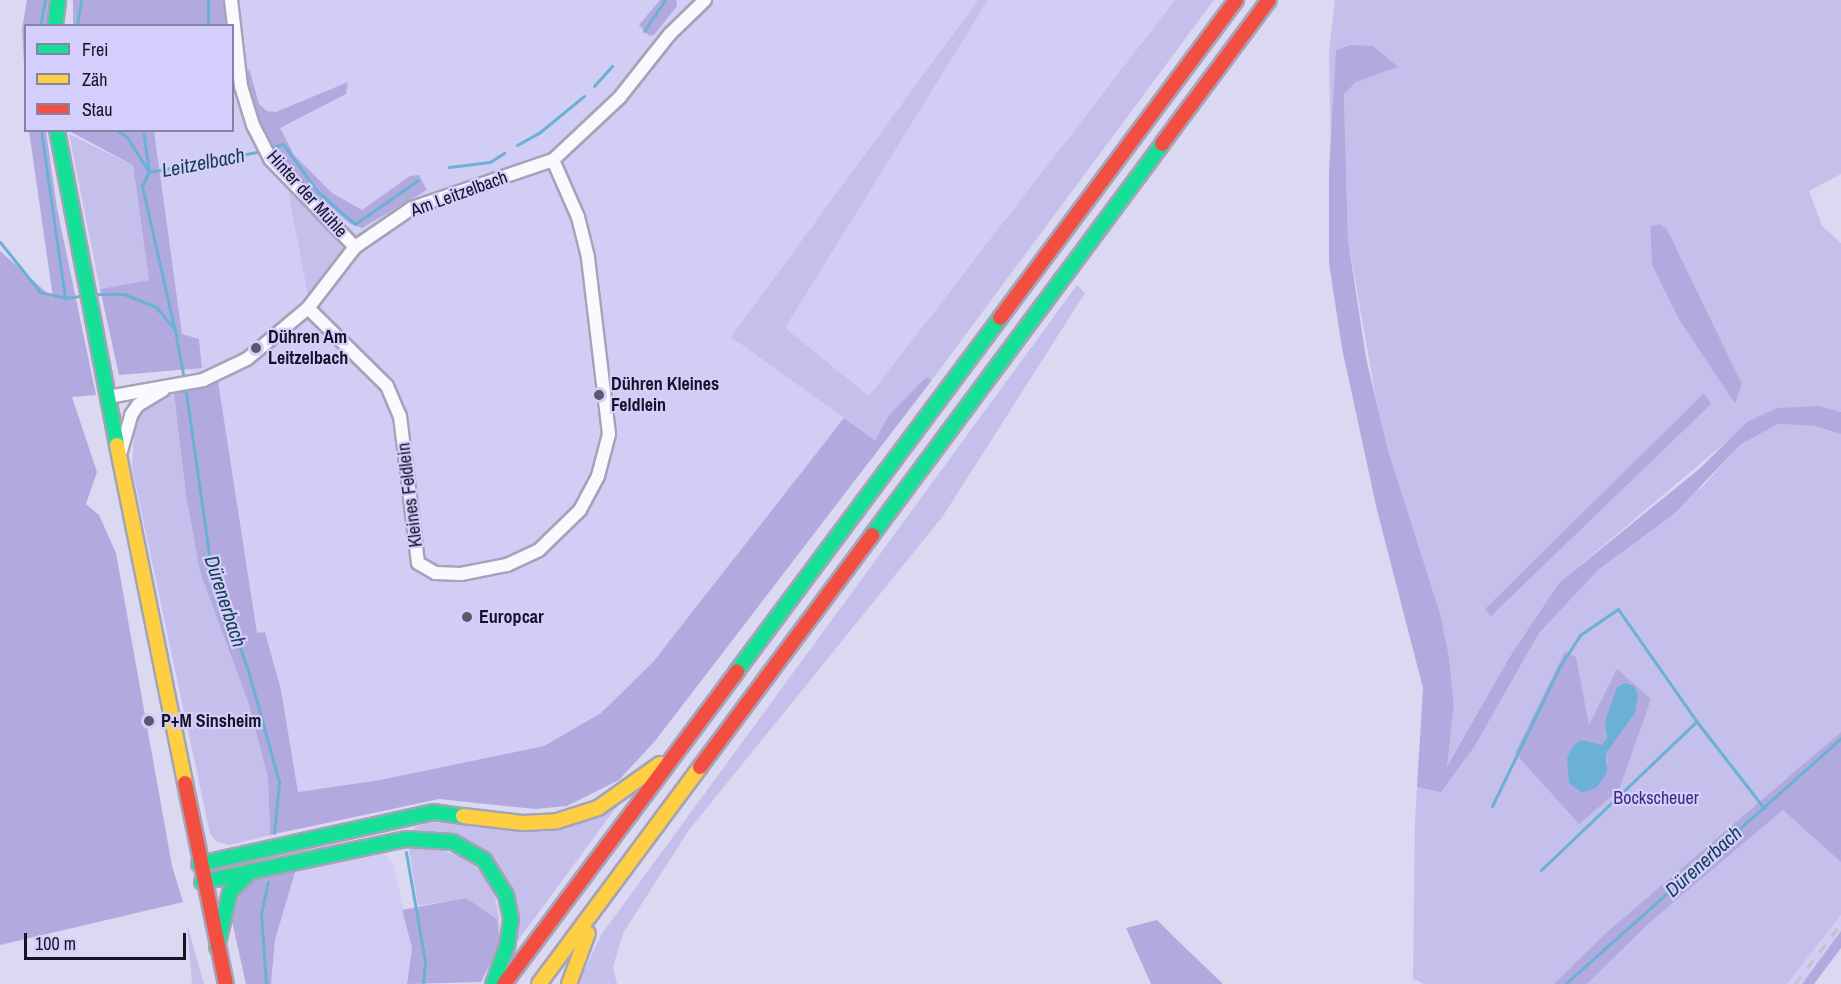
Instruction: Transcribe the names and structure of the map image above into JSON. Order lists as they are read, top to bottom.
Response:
{
  "streets": {
    "street": ["Hinter der Mühle", "Am Leitzelbach", "Kleines Feldlein"]
  },
  "crossings": [
    ["Hinter der Mühle", "Am Leitzelbach"],
    ["Am Leitzelbach", "Kleines Feldlein"]
  ],
  "water": ["Leitzelbach", "Dürenerbach"],
  "parks": ["Bockscheuer"],
  "places": [
    "Dühren Am Leitzelbach",
    "Dühren Kleines Feldlein",
    "Europcar",
    "P+M Sinsheim"
  ],
  "legend": ["Frei", "Zäh", "Stau"],
  "scale_bar": "100 m"
}
